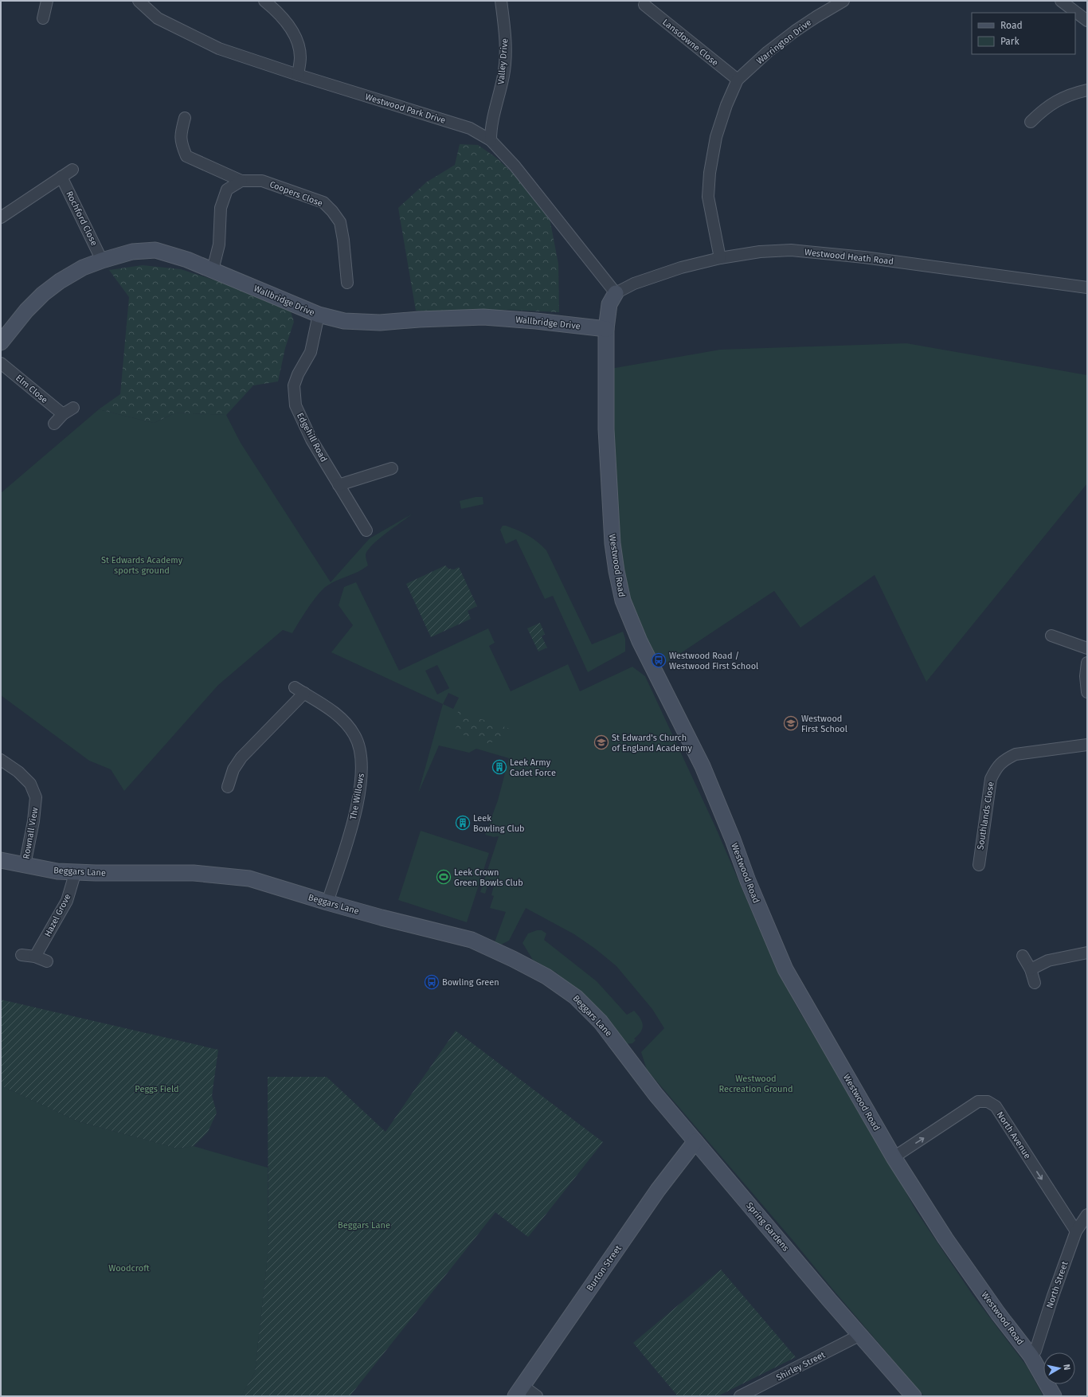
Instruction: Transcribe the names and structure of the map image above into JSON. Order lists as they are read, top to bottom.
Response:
{
  "streets": {
    "street": [
      "Warrington Drive",
      "Lansdowne Close",
      "Valley Drive",
      "Westwood Park Drive",
      "Coopers Close",
      "Rochford Close",
      "Westwood Heath Road",
      "Wallbridge Drive",
      "Elm Close",
      "Edgehill Road",
      "Westwood Road",
      "The Willows",
      "Southlands Close",
      "Rownall View",
      "Beggars Lane",
      "Hazel Grove",
      "North Avenue",
      "Spring Gardens",
      "Burton Street",
      "North Street",
      "Shirley Street"
    ]
  },
  "crossings": [
    ["Warrington Drive", "Lansdowne Close"],
    ["Warrington Drive", "Westwood Heath Road"],
    ["Valley Drive", "Westwood Park Drive"],
    ["Westwood Park Drive", "Westwood Heath Road"],
    ["Westwood Park Drive", "Westwood Road"],
    ["Rochford Close", "Wallbridge Drive"],
    ["Westwood Heath Road", "Westwood Road"],
    ["Wallbridge Drive", "Edgehill Road"],
    ["Wallbridge Drive", "Westwood Road"],
    ["Westwood Road", "North Avenue"],
    ["Westwood Road", "North Street"],
    ["The Willows", "Beggars Lane"],
    ["Rownall View", "Beggars Lane"],
    ["Beggars Lane", "Hazel Grove"],
    ["Beggars Lane", "Spring Gardens"],
    ["North Avenue", "North Street"],
    ["Spring Gardens", "Burton Street"],
    ["Spring Gardens", "Shirley Street"]
  ],
  "parks": [
    "St Edwards Academy sports ground",
    "Westwood Recreation Ground",
    "Peggs Field",
    "Beggars Lane",
    "Woodcroft"
  ],
  "places": {
    "bus stop": ["Westwood Road / Westwood First School", "Bowling Green"],
    "school or university": ["Westwood First School", "St Edward's Church of England Academy"],
    "building": ["Leek Army Cadet Force", "Leek Bowling Club"],
    "sports": ["Leek Crown Green Bowls Club"]
  },
  "legend": ["Road", "Park"],
  "north": "right"
}
